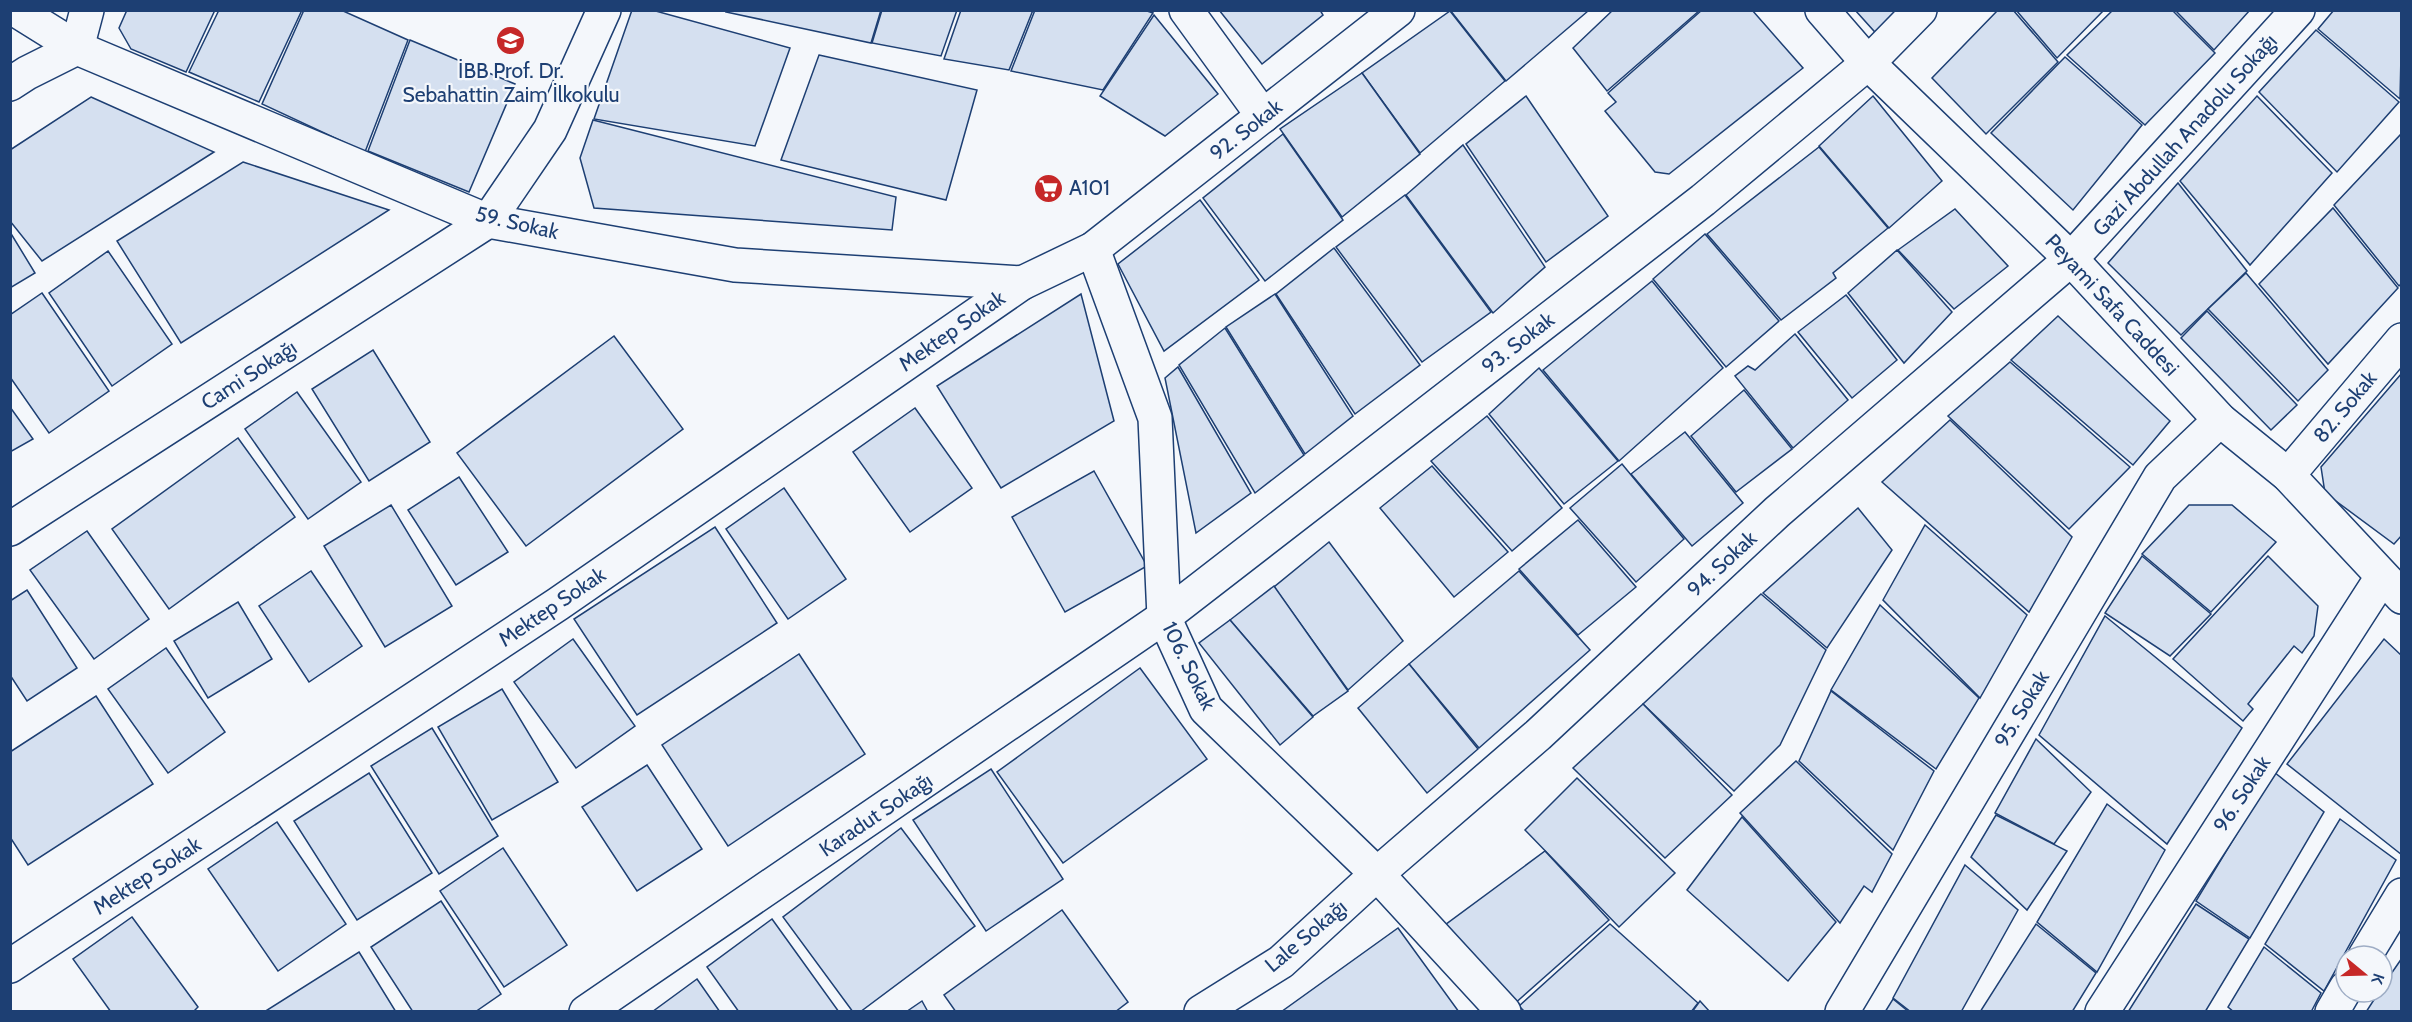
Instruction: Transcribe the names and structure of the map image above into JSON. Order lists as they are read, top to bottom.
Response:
{
  "streets": {
    "street": [
      "92. Sokak",
      "Gazi Abdullah Anadolu Sokağı",
      "59. Sokak",
      "Peyami Safa Caddesi",
      "Mektep Sokak",
      "93. Sokak",
      "Cami Sokağı",
      "82. Sokak",
      "94. Sokak",
      "106. Sokak",
      "95. Sokak",
      "96. Sokak",
      "Karadut Sokağı",
      "Lale Sokağı"
    ]
  },
  "crossings": [
    ["92. Sokak", "Mektep Sokak"],
    ["92. Sokak", "106. Sokak"],
    ["Gazi Abdullah Anadolu Sokağı", "Peyami Safa Caddesi"],
    ["Gazi Abdullah Anadolu Sokağı", "94. Sokak"],
    ["59. Sokak", "Mektep Sokak"],
    ["59. Sokak", "Cami Sokağı"],
    ["Peyami Safa Caddesi", "93. Sokak"],
    ["Peyami Safa Caddesi", "82. Sokak"],
    ["Peyami Safa Caddesi", "94. Sokak"],
    ["Peyami Safa Caddesi", "95. Sokak"],
    ["Peyami Safa Caddesi", "96. Sokak"],
    ["Mektep Sokak", "106. Sokak"],
    ["93. Sokak", "106. Sokak"],
    ["93. Sokak", "Karadut Sokağı"],
    ["94. Sokak", "106. Sokak"],
    ["94. Sokak", "Lale Sokağı"],
    ["106. Sokak", "Karadut Sokağı"],
    ["106. Sokak", "Lale Sokağı"]
  ],
  "places": {
    "school or university": ["İBB Prof. Dr. Sebahattin Zaim İlkokulu"],
    "supermarket": ["A101"]
  },
  "north": "right"
}
